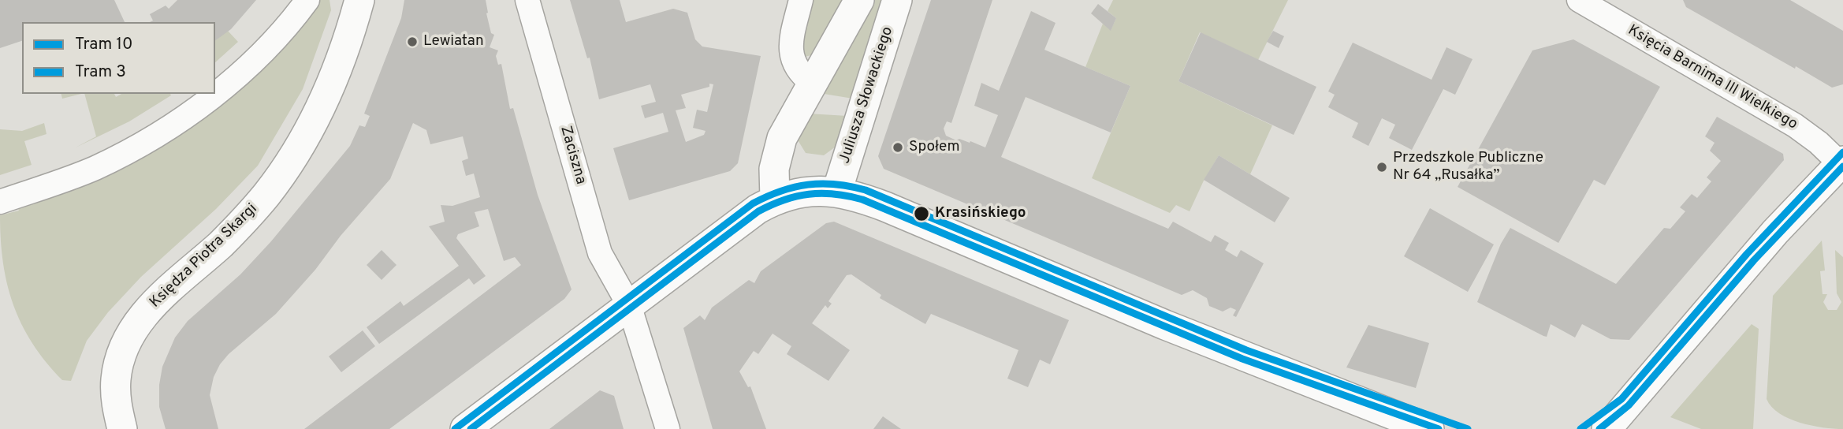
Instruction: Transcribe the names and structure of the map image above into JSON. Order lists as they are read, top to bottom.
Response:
{
  "streets": {
    "street": [
      "Księcia Barnima III Wielkiego",
      "Juliusza Słowackiego",
      "Zaciszna",
      "Księdza Piotra Skargi"
    ]
  },
  "places": [
    "Lewiatan",
    "Społem",
    "Przedszkole Publiczne Nr 64 „Rusałka”",
    "Krasińskiego"
  ],
  "lines": ["tram line 10", "tram line 3"],
  "legend": ["Tram 10", "Tram 3"]
}
